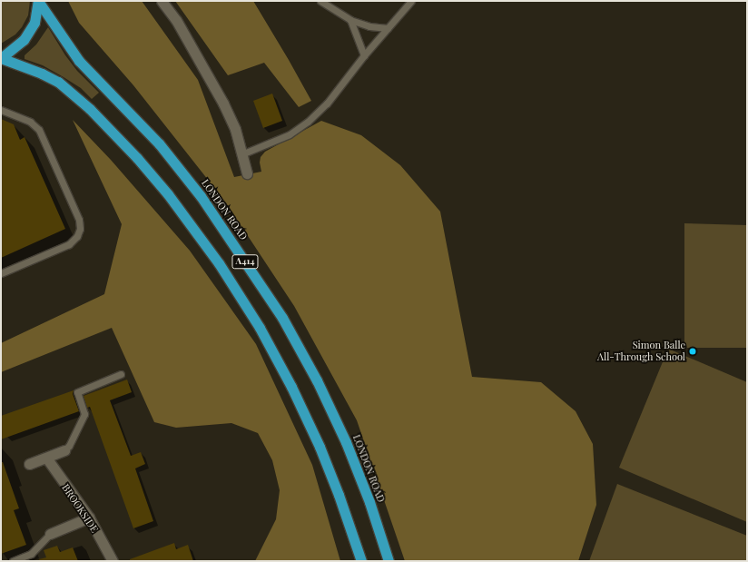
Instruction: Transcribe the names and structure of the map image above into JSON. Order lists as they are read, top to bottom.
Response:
{
  "streets": {
    "highway": ["LONDON ROAD", "A414"],
    "street": ["BROOKSIDE"]
  },
  "places": ["Simon Balle All-Through School"]
}
